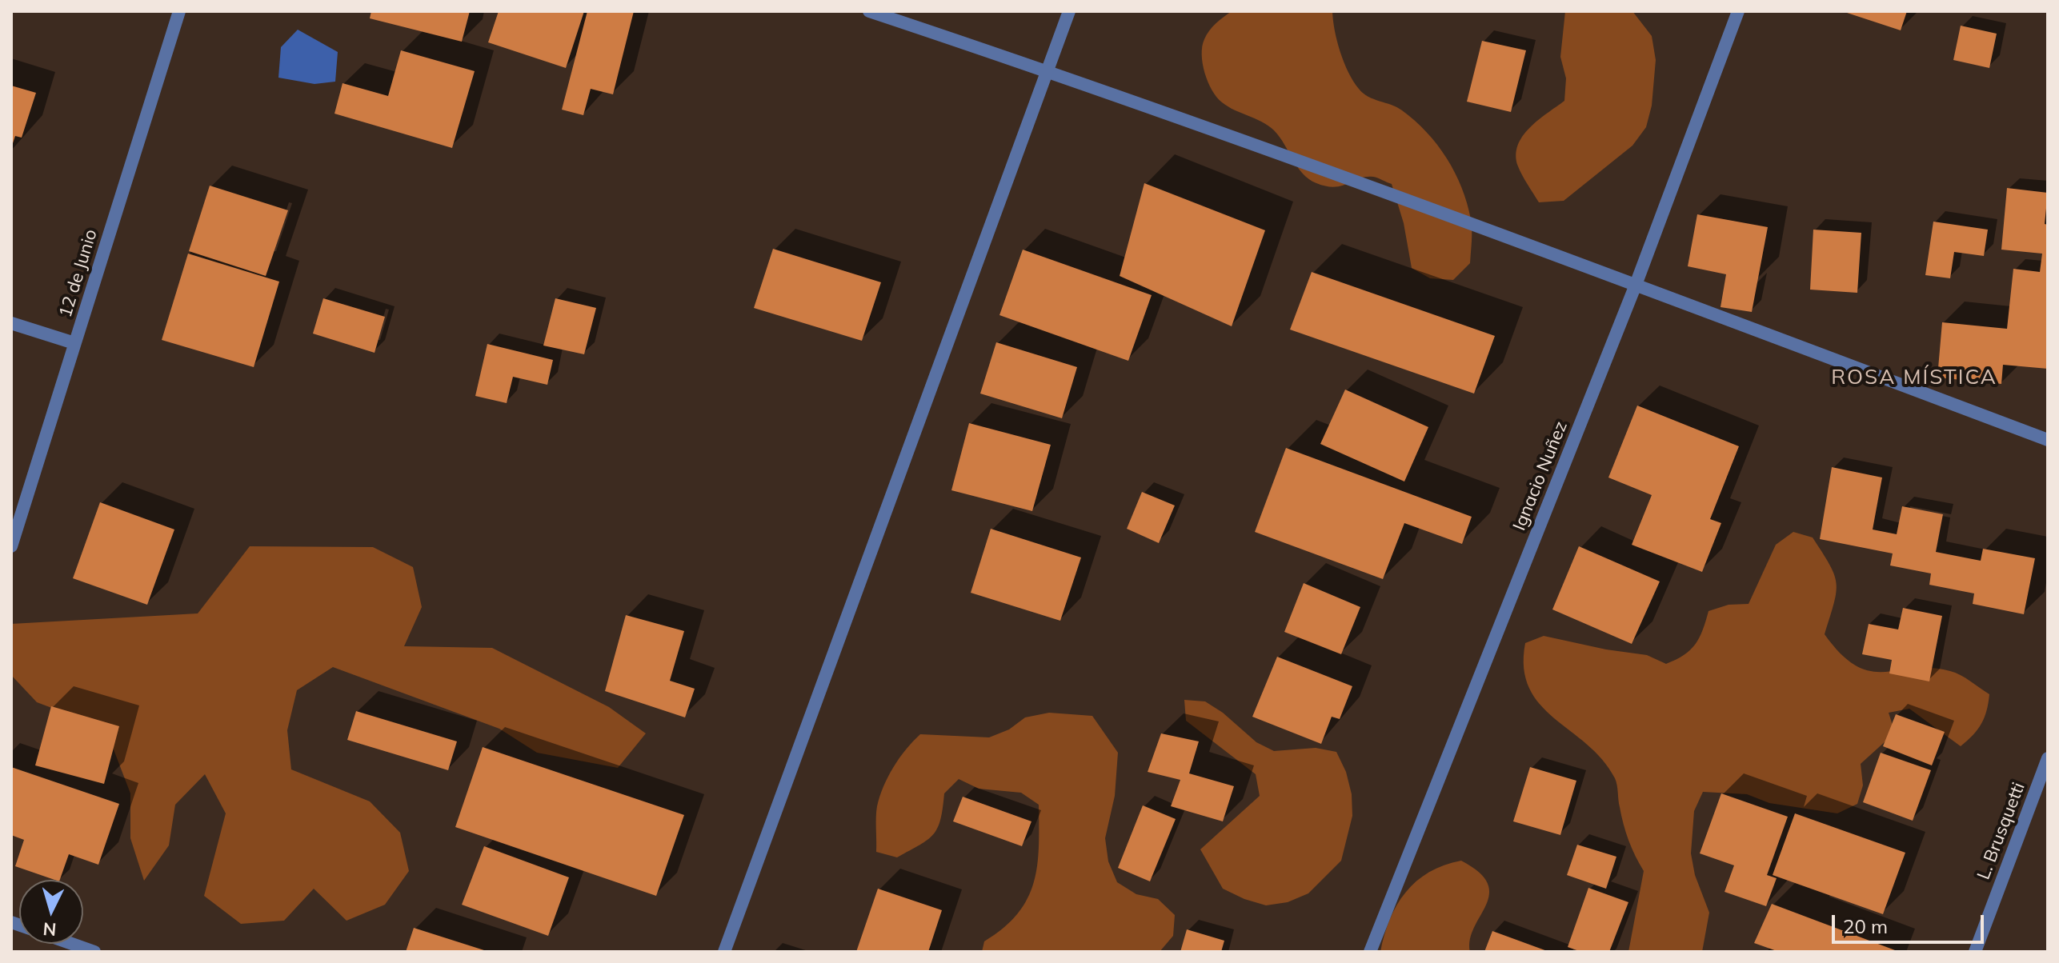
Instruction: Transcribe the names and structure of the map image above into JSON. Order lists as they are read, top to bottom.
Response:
{
  "streets": {
    "street": ["12 de Junio", "Ignacio Nuñez", "L. Brusquetti"]
  },
  "districts": ["ROSA MÍSTICA"],
  "scale_bar": "20 m",
  "north": "bottom"
}
